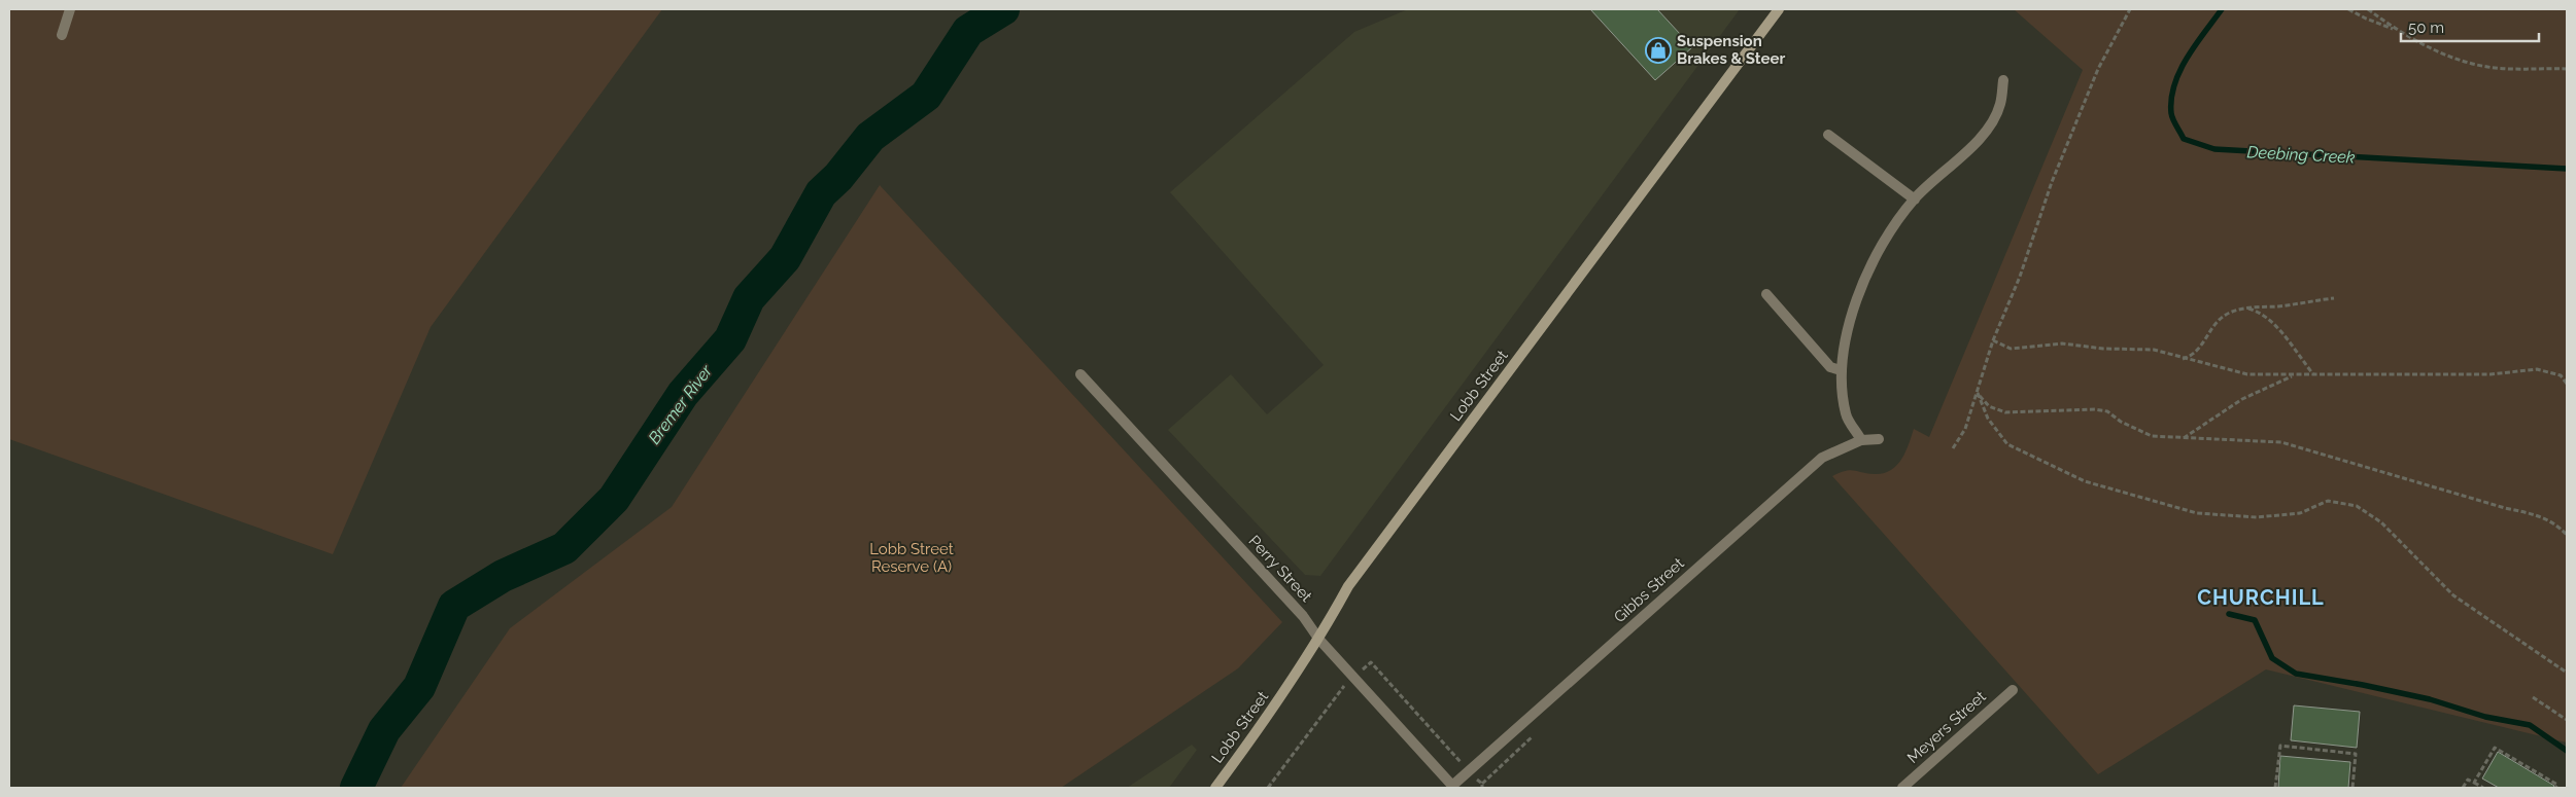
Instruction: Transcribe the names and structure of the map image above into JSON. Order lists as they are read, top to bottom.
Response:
{
  "streets": {
    "main road": ["Lobb Street"],
    "street": ["Perry Street", "Gibbs Street", "Meyers Street"]
  },
  "crossings": [
    ["Lobb Street", "Perry Street"],
    ["Perry Street", "Gibbs Street"]
  ],
  "districts": ["CHURCHILL"],
  "water": ["Deebing Creek", "Bremer River"],
  "parks": ["Lobb Street Reserve (A)"],
  "places": {
    "shop": ["Suspension Brakes & Steer"]
  },
  "scale_bar": "50 m"
}
